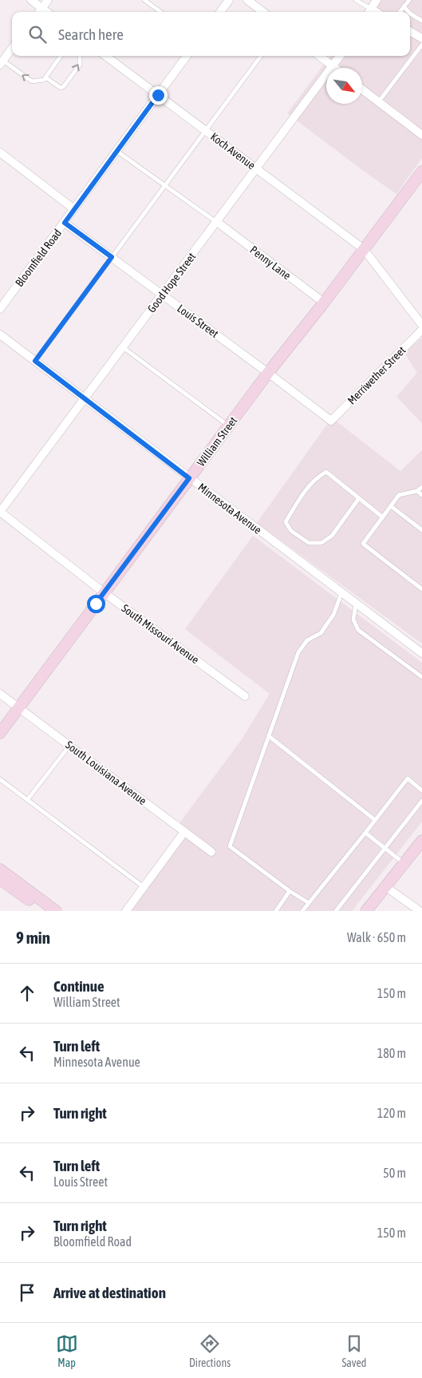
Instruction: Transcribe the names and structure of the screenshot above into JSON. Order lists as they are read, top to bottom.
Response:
{
  "streets": {
    "main road": ["William Street"],
    "street": [
      "Koch Avenue",
      "Bloomfield Road",
      "Penny Lane",
      "Good Hope Street",
      "Louis Street",
      "Merriwether Street",
      "Minnesota Avenue",
      "South Missouri Avenue",
      "South Louisiana Avenue"
    ]
  },
  "crossings": [
    ["Koch Avenue", "Bloomfield Road"],
    ["Koch Avenue", "Good Hope Street"],
    ["Koch Avenue", "Merriwether Street"],
    ["Koch Avenue", "William Street"],
    ["Bloomfield Road", "Louis Street"],
    ["Penny Lane", "Good Hope Street"],
    ["Penny Lane", "William Street"],
    ["Good Hope Street", "Louis Street"],
    ["Good Hope Street", "Minnesota Avenue"],
    ["Good Hope Street", "South Missouri Avenue"],
    ["Louis Street", "Merriwether Street"],
    ["Louis Street", "William Street"],
    ["William Street", "Minnesota Avenue"],
    ["William Street", "South Missouri Avenue"],
    ["William Street", "South Louisiana Avenue"]
  ],
  "north": "bottom right",
  "page": {
    "search": "Search here",
    "heading": ["9 min", "Walk · 650 m"],
    "list": [
      ["Continue", "William Street", "150 m"],
      ["Turn left", "Minnesota Avenue", "180 m"],
      ["Turn right", "120 m"],
      ["Turn left", "Louis Street", "50 m"],
      ["Turn right", "Bloomfield Road", "150 m"],
      "Arrive at destination"
    ],
    "nav": ["Map", "Directions", "Saved"]
  }
}
